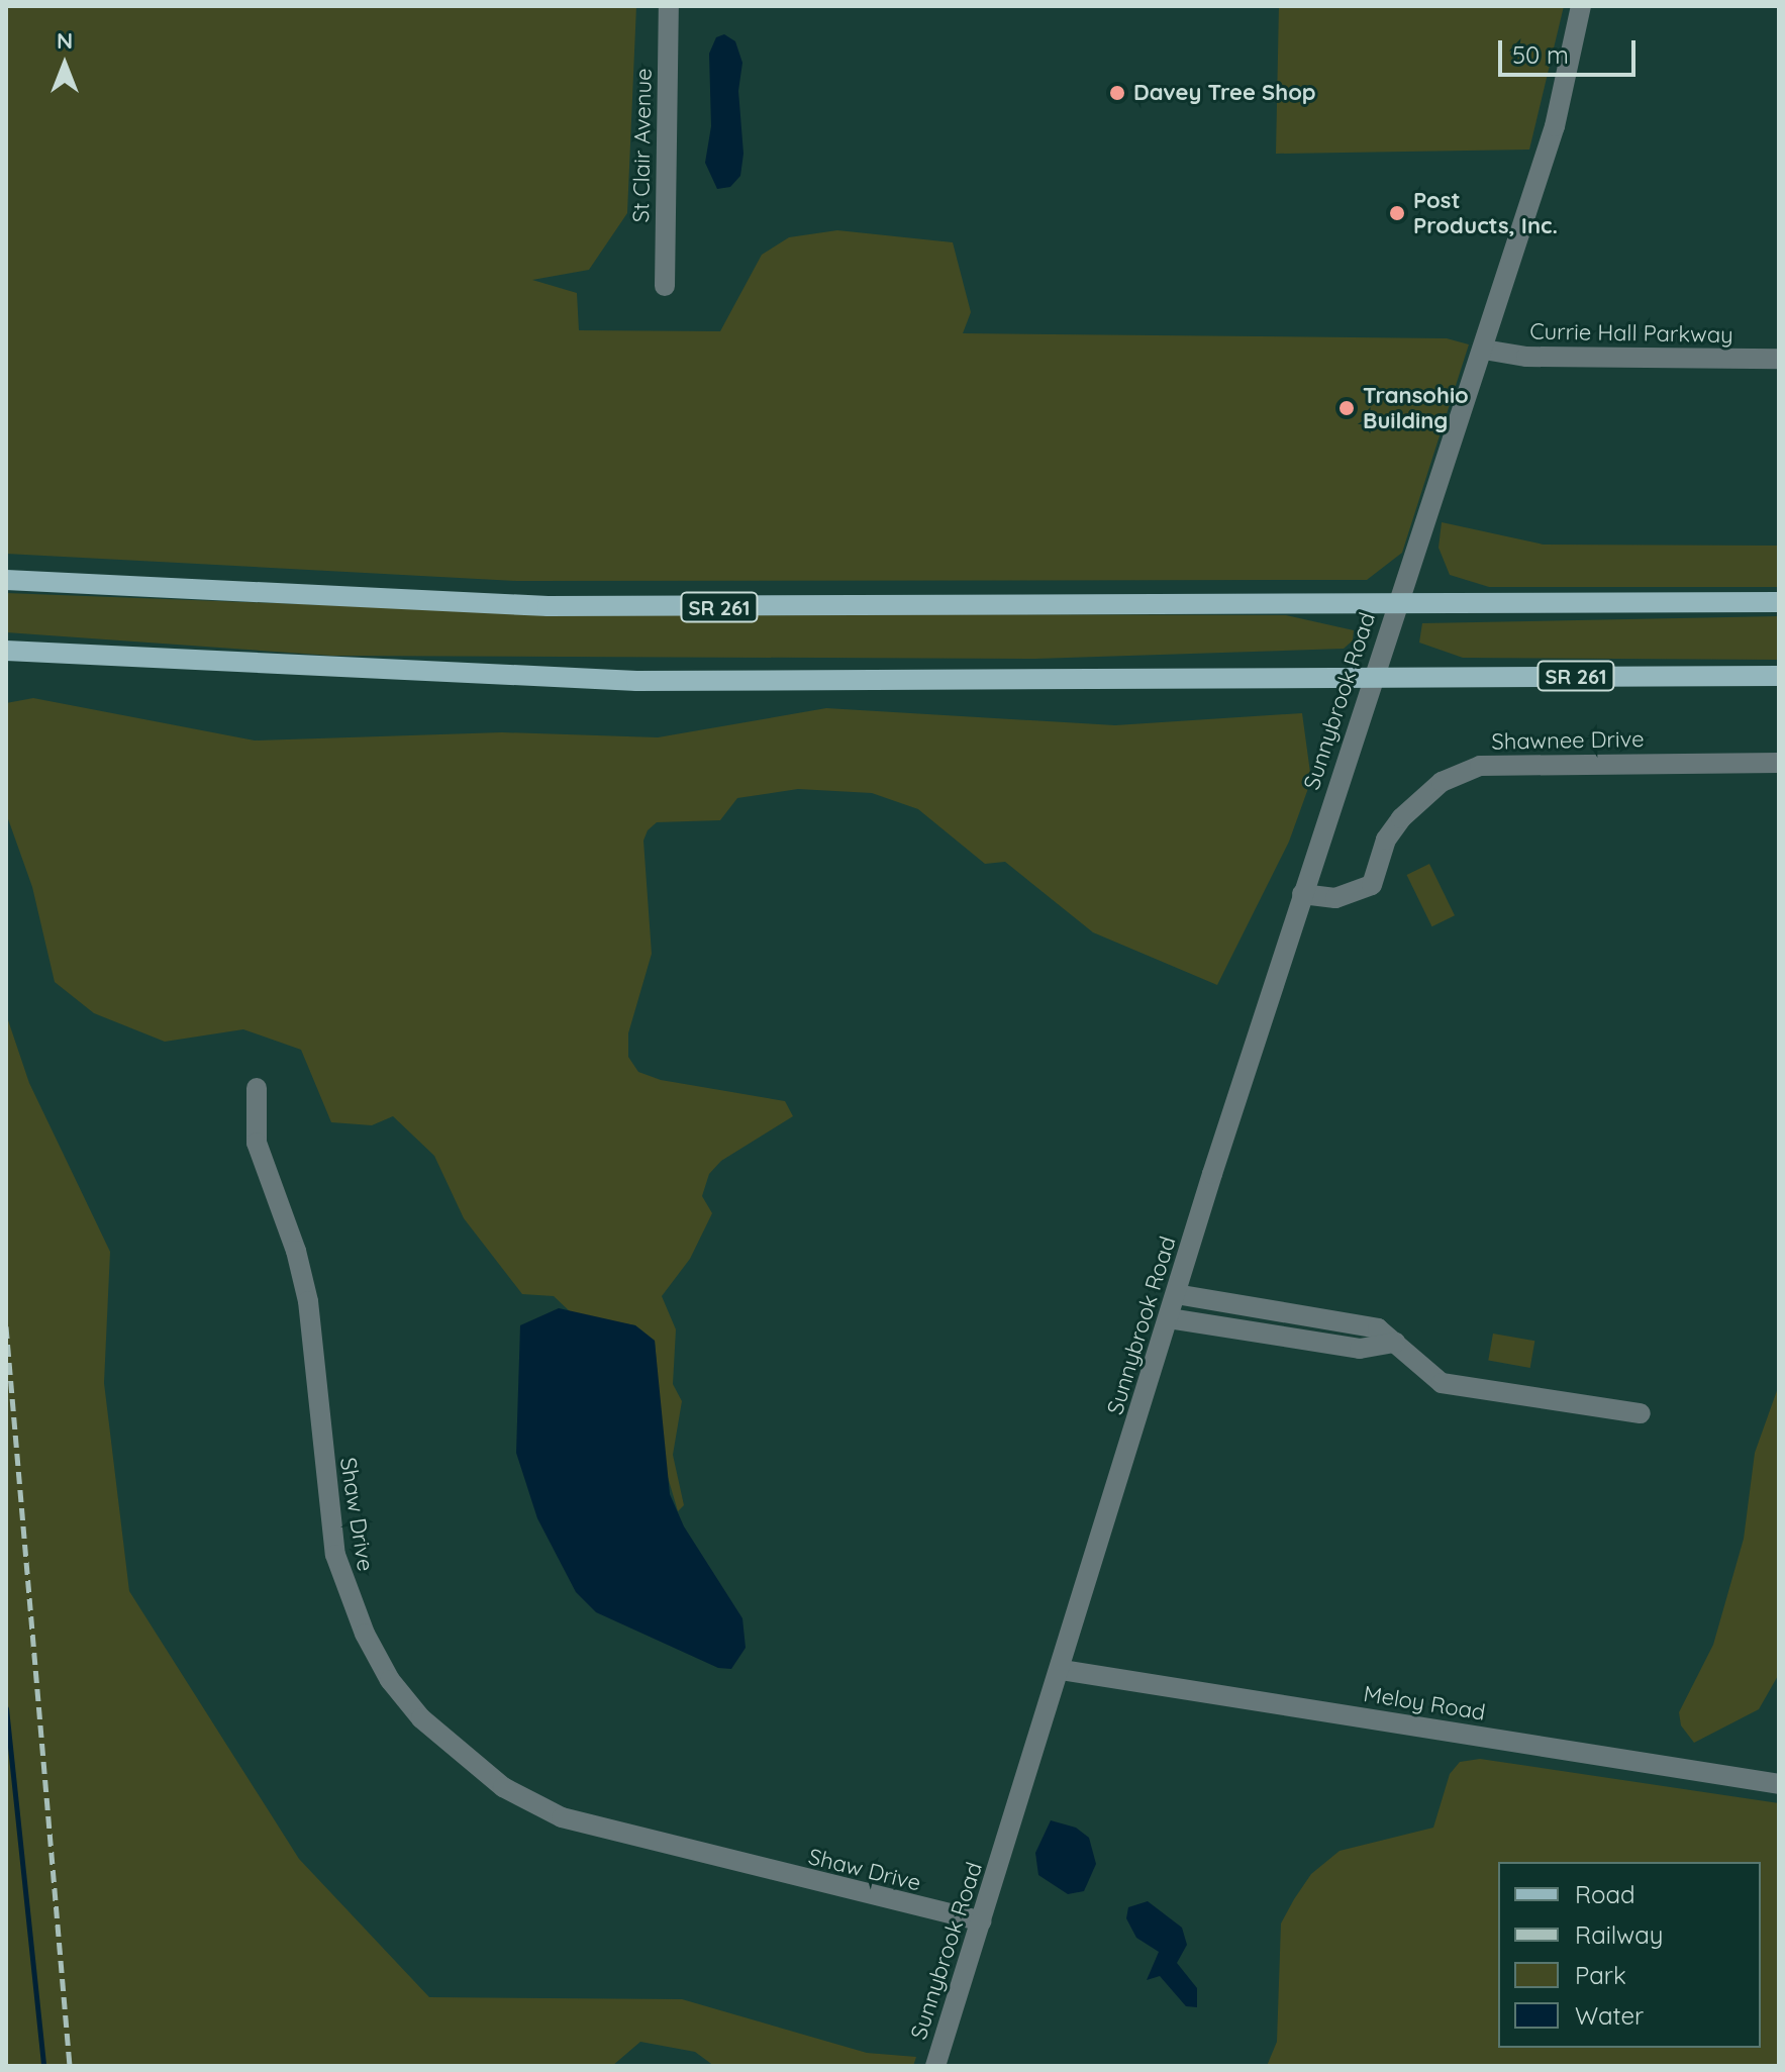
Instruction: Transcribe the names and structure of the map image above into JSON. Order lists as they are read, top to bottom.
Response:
{
  "streets": {
    "main road": ["SR 261"],
    "street": [
      "St Clair Avenue",
      "Currie Hall Parkway",
      "Sunnybrook Road",
      "Shawnee Drive",
      "Shaw Drive",
      "Meloy Road"
    ]
  },
  "crossings": [
    ["Currie Hall Parkway", "Sunnybrook Road"],
    ["SR 261", "Sunnybrook Road"],
    ["Sunnybrook Road", "Shawnee Drive"],
    ["Sunnybrook Road", "Shaw Drive"],
    ["Sunnybrook Road", "Meloy Road"]
  ],
  "places": ["Davey Tree Shop", "Post Products, Inc.", "Transohio Building"],
  "legend": [
    "Road",
    "Railway",
    "Park",
    "Water"
  ],
  "scale_bar": "50 m",
  "north": "top"
}
